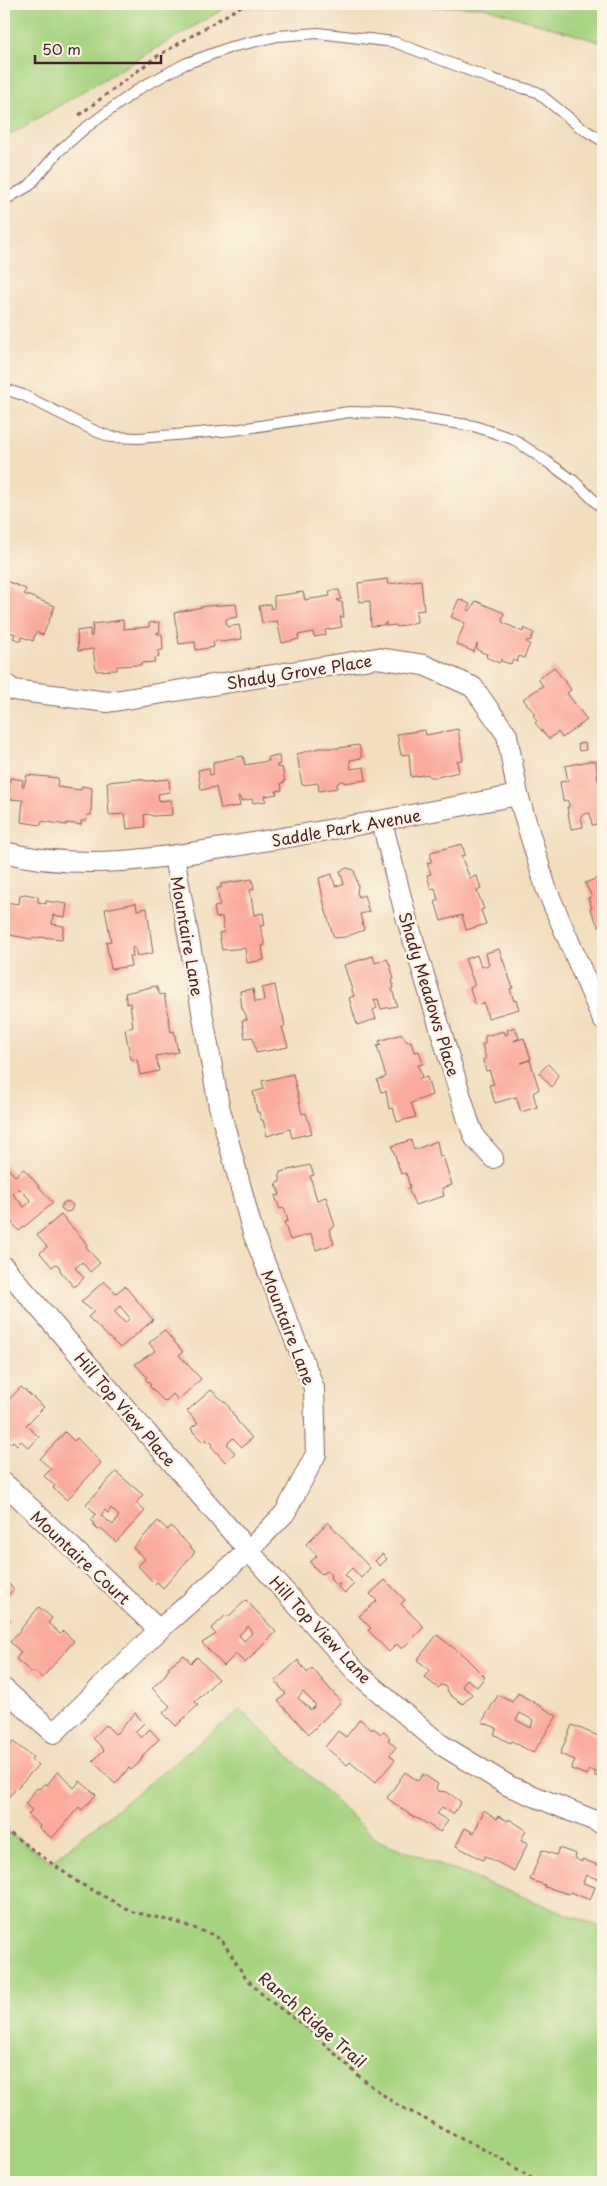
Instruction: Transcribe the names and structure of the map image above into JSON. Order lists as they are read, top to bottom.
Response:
{
  "streets": {
    "street": [
      "Shady Grove Place",
      "Saddle Park Avenue",
      "Mountaire Lane",
      "Shady Meadows Place",
      "Hill Top View Place",
      "Mountaire Court",
      "Hill Top View Lane"
    ],
    "path": ["Ranch Ridge Trail"]
  },
  "crossings": [
    ["Shady Grove Place", "Saddle Park Avenue"],
    ["Saddle Park Avenue", "Mountaire Lane"],
    ["Saddle Park Avenue", "Shady Meadows Place"],
    ["Mountaire Lane", "Hill Top View Place"],
    ["Mountaire Lane", "Mountaire Court"],
    ["Mountaire Lane", "Hill Top View Lane"],
    ["Hill Top View Place", "Hill Top View Lane"]
  ],
  "scale_bar": "50 m"
}
